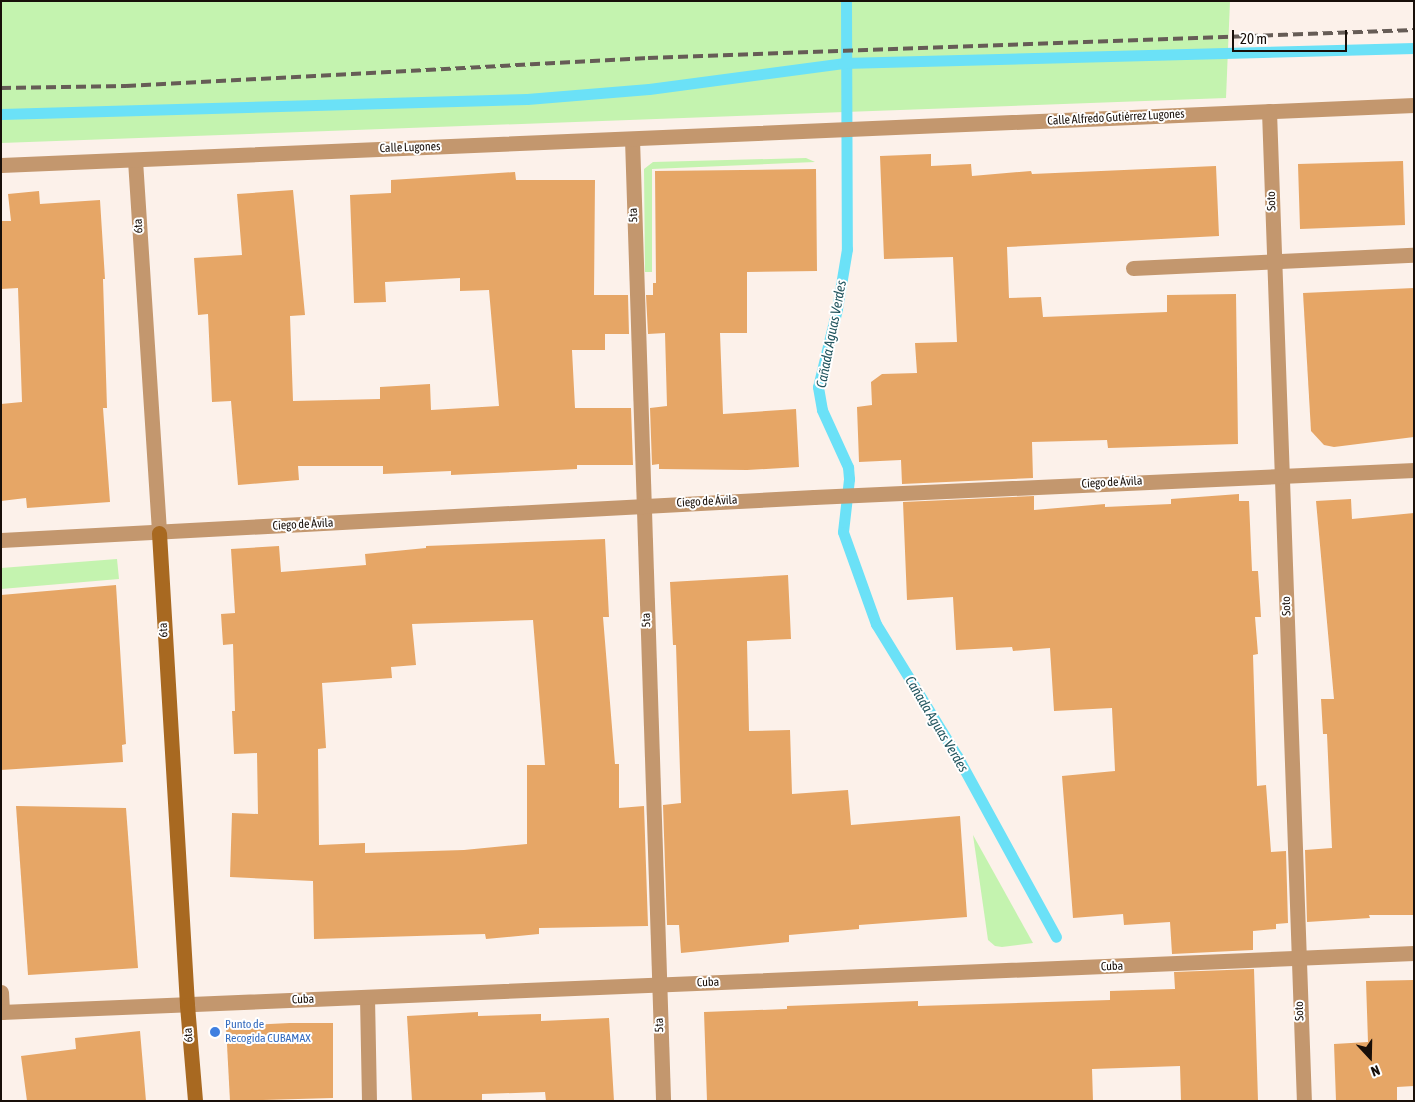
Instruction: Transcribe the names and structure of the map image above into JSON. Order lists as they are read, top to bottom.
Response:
{
  "streets": {
    "street": [
      "Calle Alfredo Gutiérrez Lugones",
      "Calle Lugones",
      "Soto",
      "5ta",
      "6ta",
      "Ciego de Ávila",
      "Cuba"
    ]
  },
  "crossings": [
    ["Calle Alfredo Gutiérrez Lugones", "Calle Lugones"],
    ["Calle Alfredo Gutiérrez Lugones", "Soto"],
    ["Calle Lugones", "5ta"],
    ["Calle Lugones", "6ta"],
    ["Soto", "Ciego de Ávila"],
    ["Soto", "Cuba"],
    ["5ta", "Ciego de Ávila"],
    ["5ta", "Cuba"],
    ["6ta", "Ciego de Ávila"],
    ["6ta", "Cuba"]
  ],
  "water": ["Cañada Aguas Verdes"],
  "places": ["Punto de Recogida CUBAMAX"],
  "scale_bar": "20 m",
  "north": "bottom"
}
